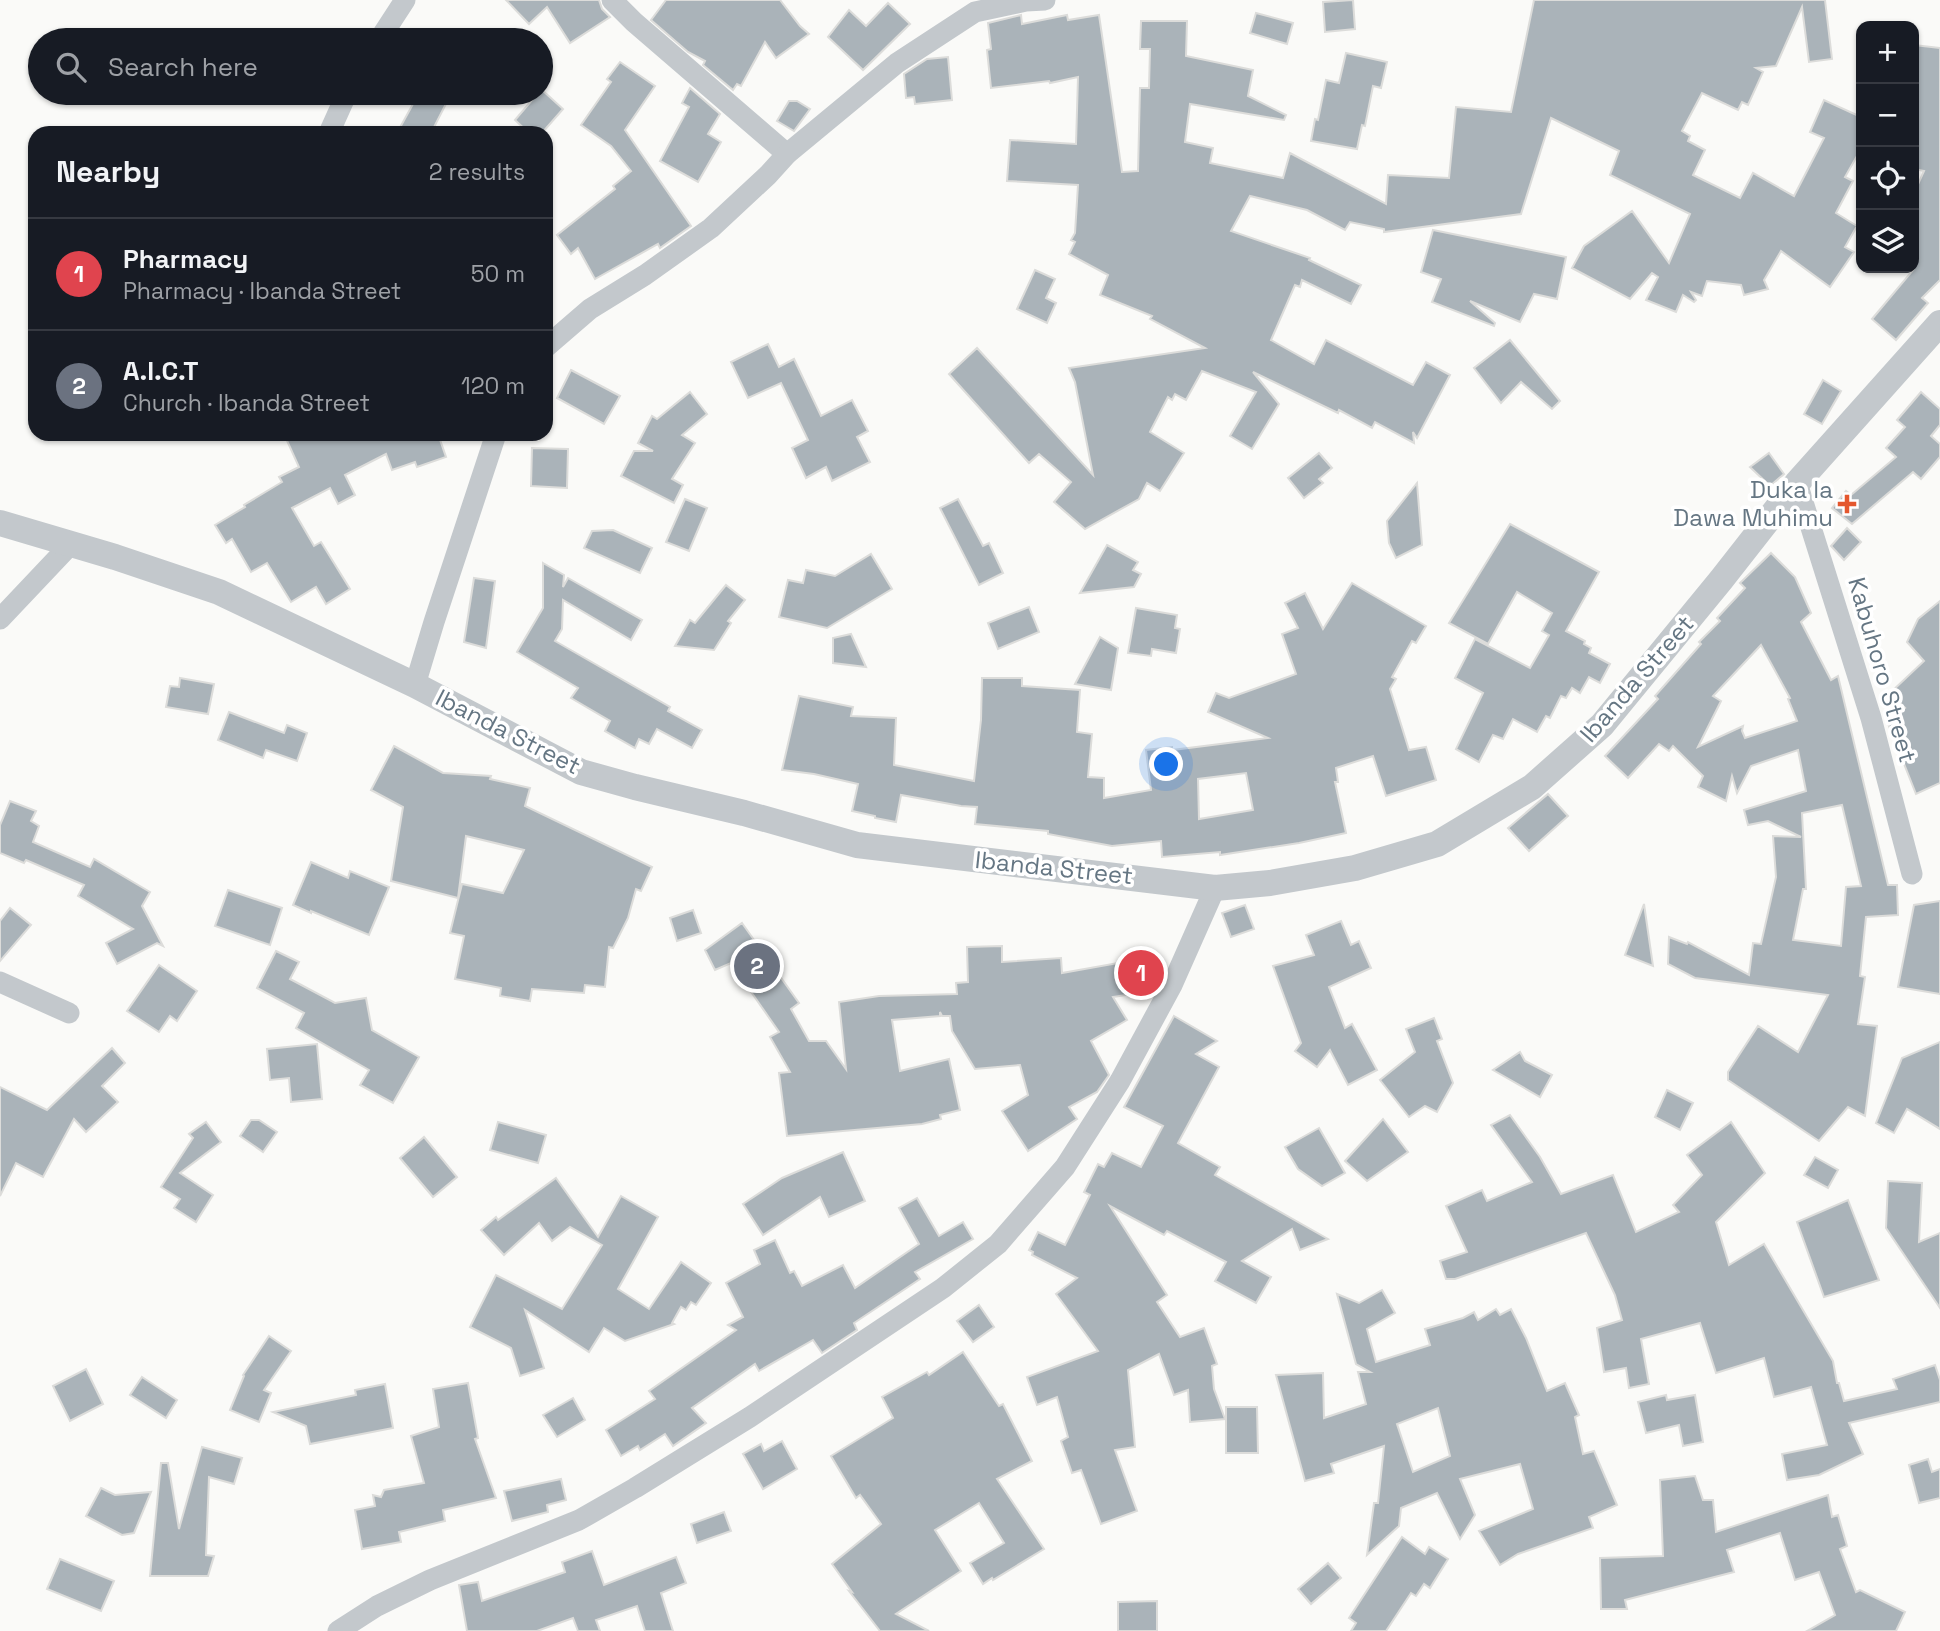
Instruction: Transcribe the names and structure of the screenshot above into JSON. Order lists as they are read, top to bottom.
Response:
{
  "streets": {
    "street": ["Kabuhoro Street", "Ibanda Street"]
  },
  "crossings": [
    ["Kabuhoro Street", "Ibanda Street"]
  ],
  "places": {
    "health": ["Duka la Dawa Muhimu"]
  },
  "page": {
    "map_buttons": ["+", "−"],
    "search": "Search here",
    "heading": ["Nearby", "2 results"],
    "list": [
      {
        "mark": "1",
        "name": "Pharmacy",
        "note": "Pharmacy · Ibanda Street",
        "value": "50 m"
      },
      {
        "mark": "2",
        "name": "A.I.C.T",
        "note": "Church · Ibanda Street",
        "value": "120 m"
      }
    ],
    "pins": ["2", "1"]
  }
}
